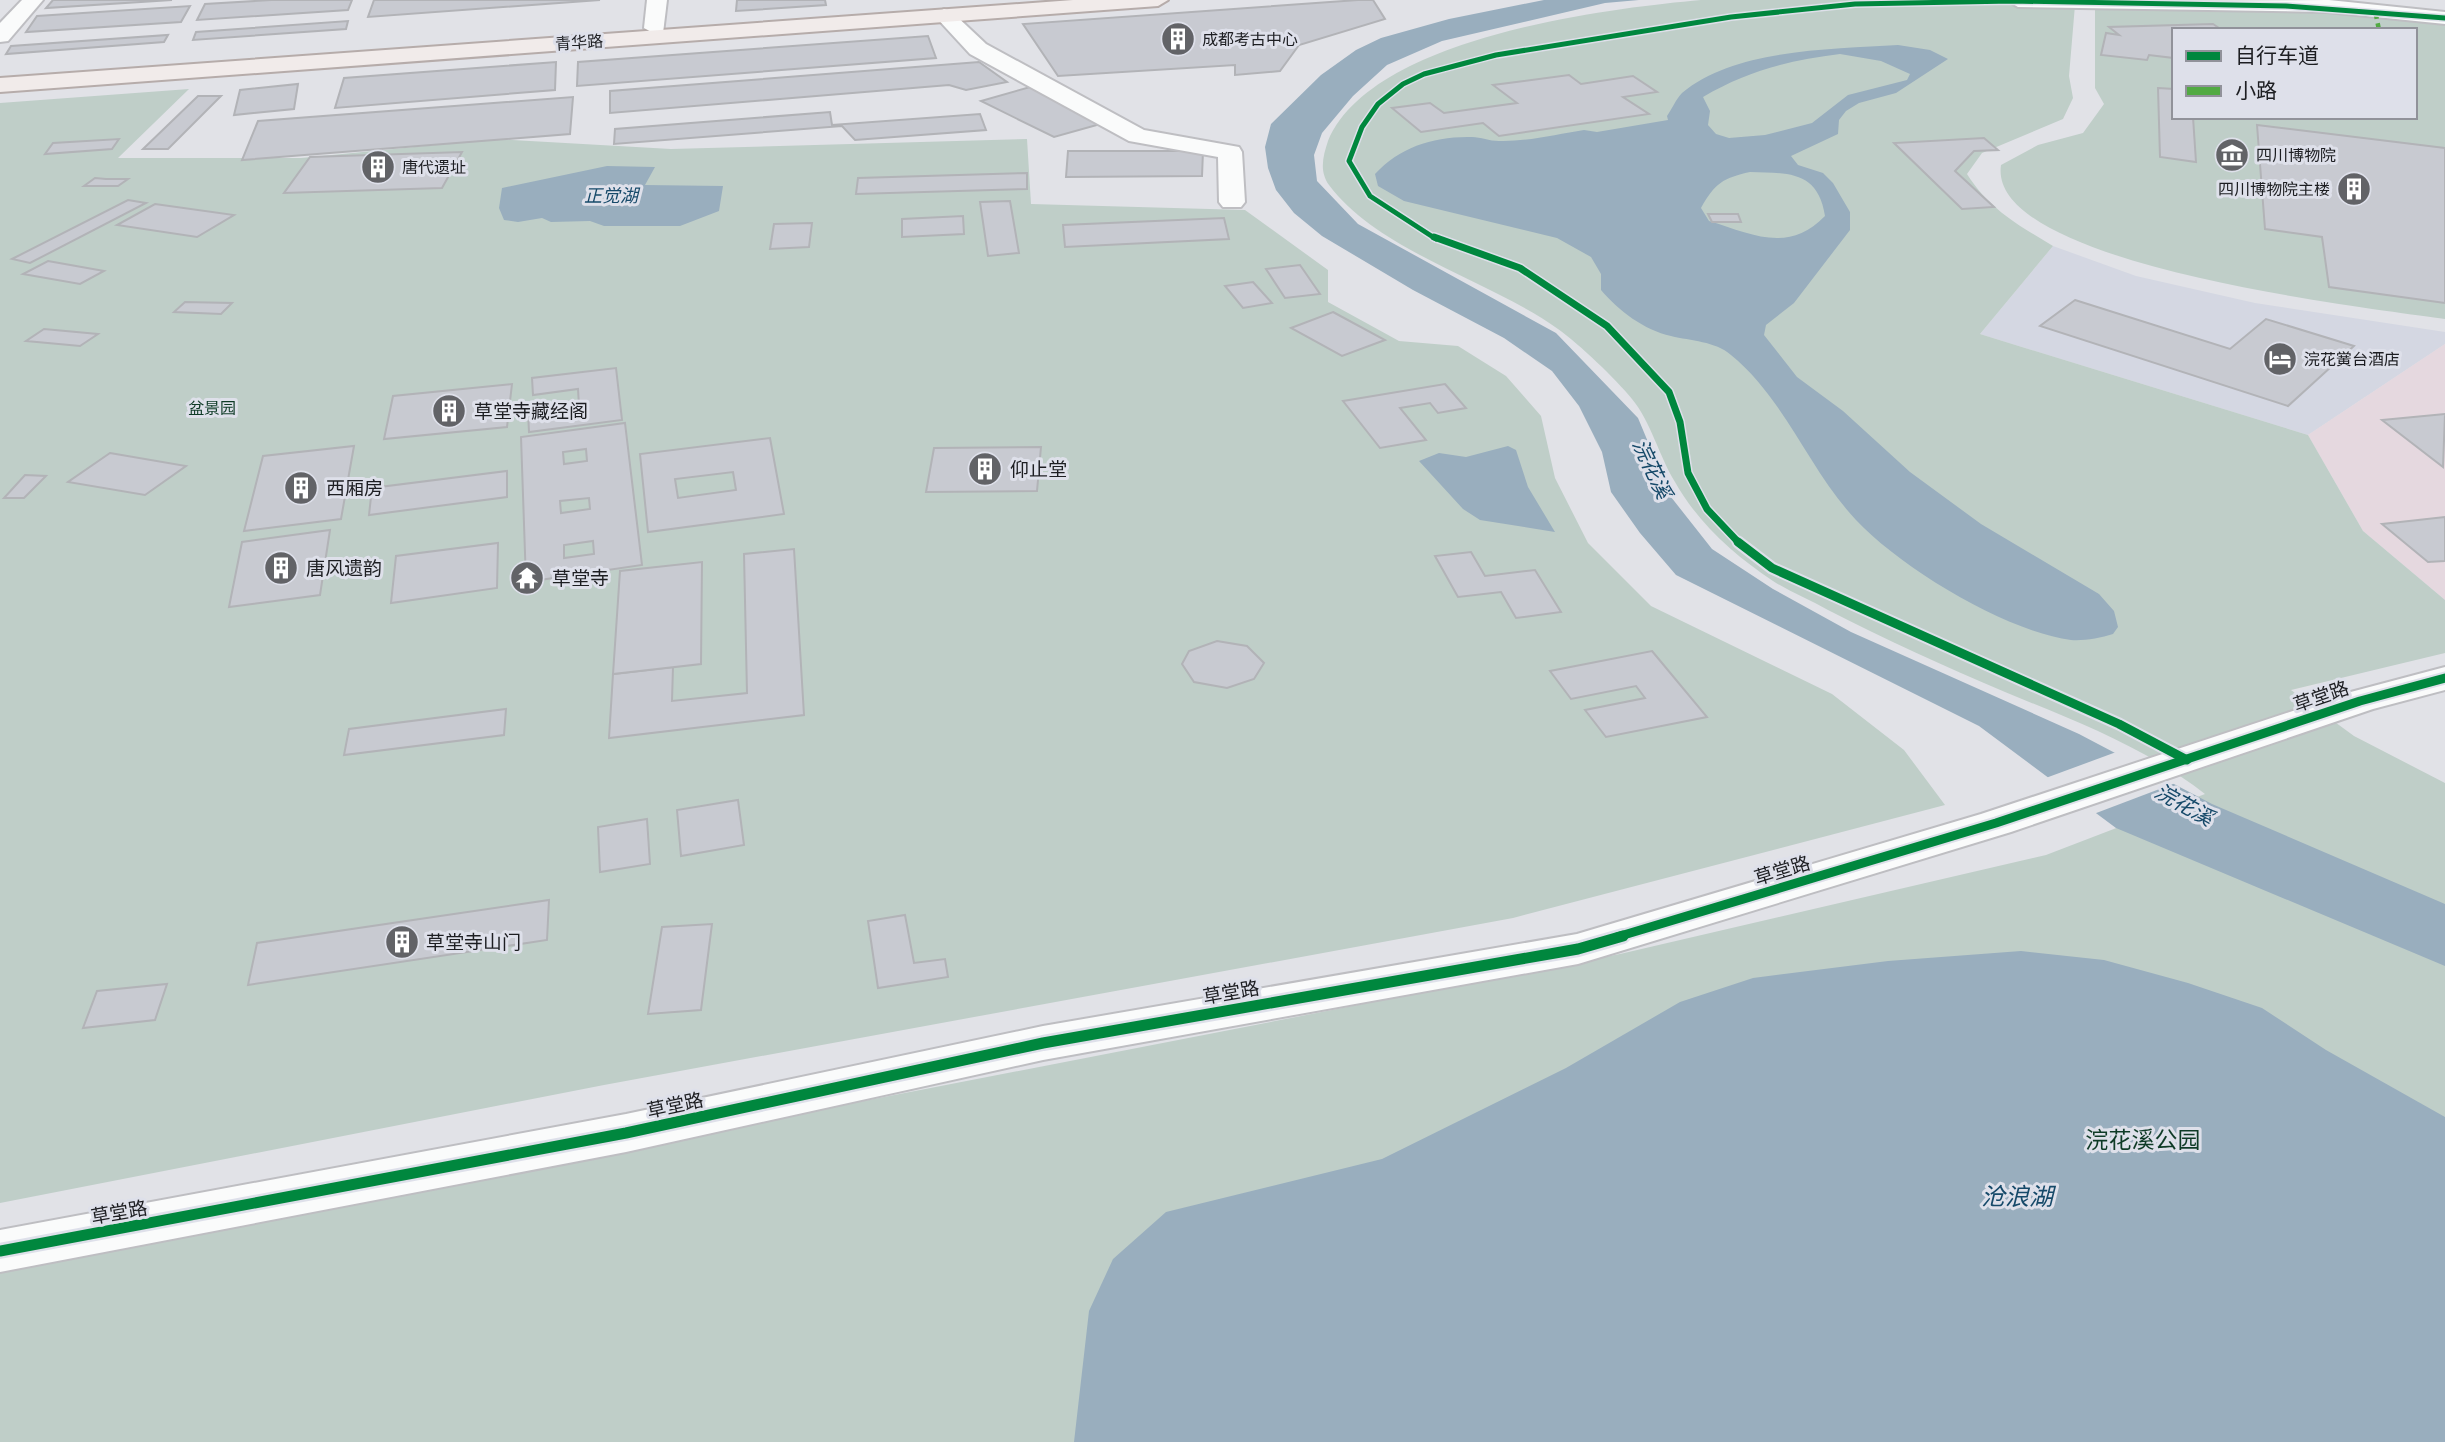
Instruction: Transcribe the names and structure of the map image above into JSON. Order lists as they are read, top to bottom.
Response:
{
  "streets": {
    "main road": ["青华路"],
    "street": ["草堂路"]
  },
  "water": ["正觉湖", "浣花溪", "沧浪湖"],
  "parks": ["盆景园", "浣花溪公园"],
  "places": {
    "building": [
      "成都考古中心",
      "唐代遗址",
      "四川博物院主楼",
      "草堂寺藏经阁",
      "仰止堂",
      "西厢房",
      "唐风遗韵",
      "草堂寺山门"
    ],
    "museum": ["四川博物院"],
    "hotel": ["浣花黉台酒店"],
    "temple": ["草堂寺"]
  },
  "legend": ["自行车道", "小路"]
}
